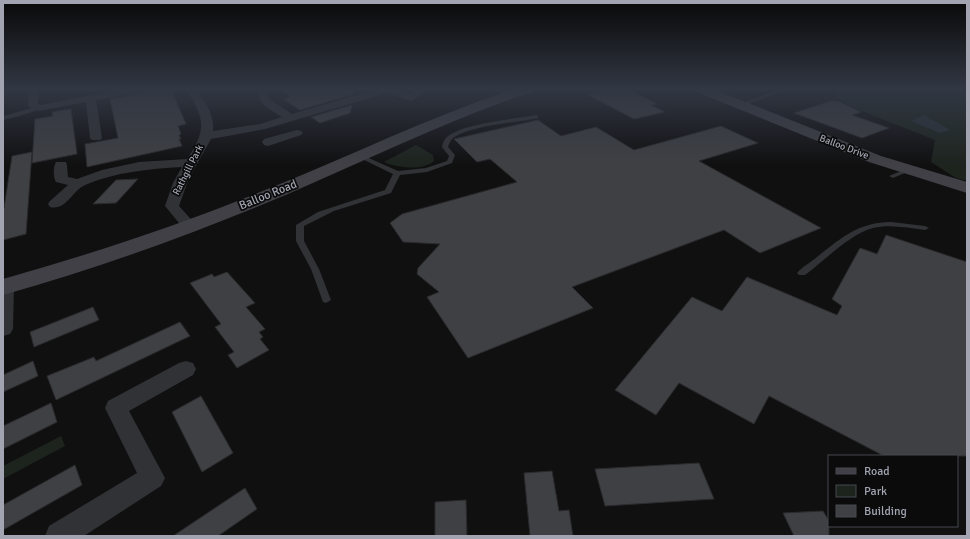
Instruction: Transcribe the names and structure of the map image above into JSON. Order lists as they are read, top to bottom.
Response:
{
  "streets": {
    "street": ["Balloo Drive", "Rathgill Park", "Balloo Road"]
  },
  "crossings": [
    ["Rathgill Park", "Balloo Road"]
  ],
  "legend": ["Road", "Park", "Building"]
}
